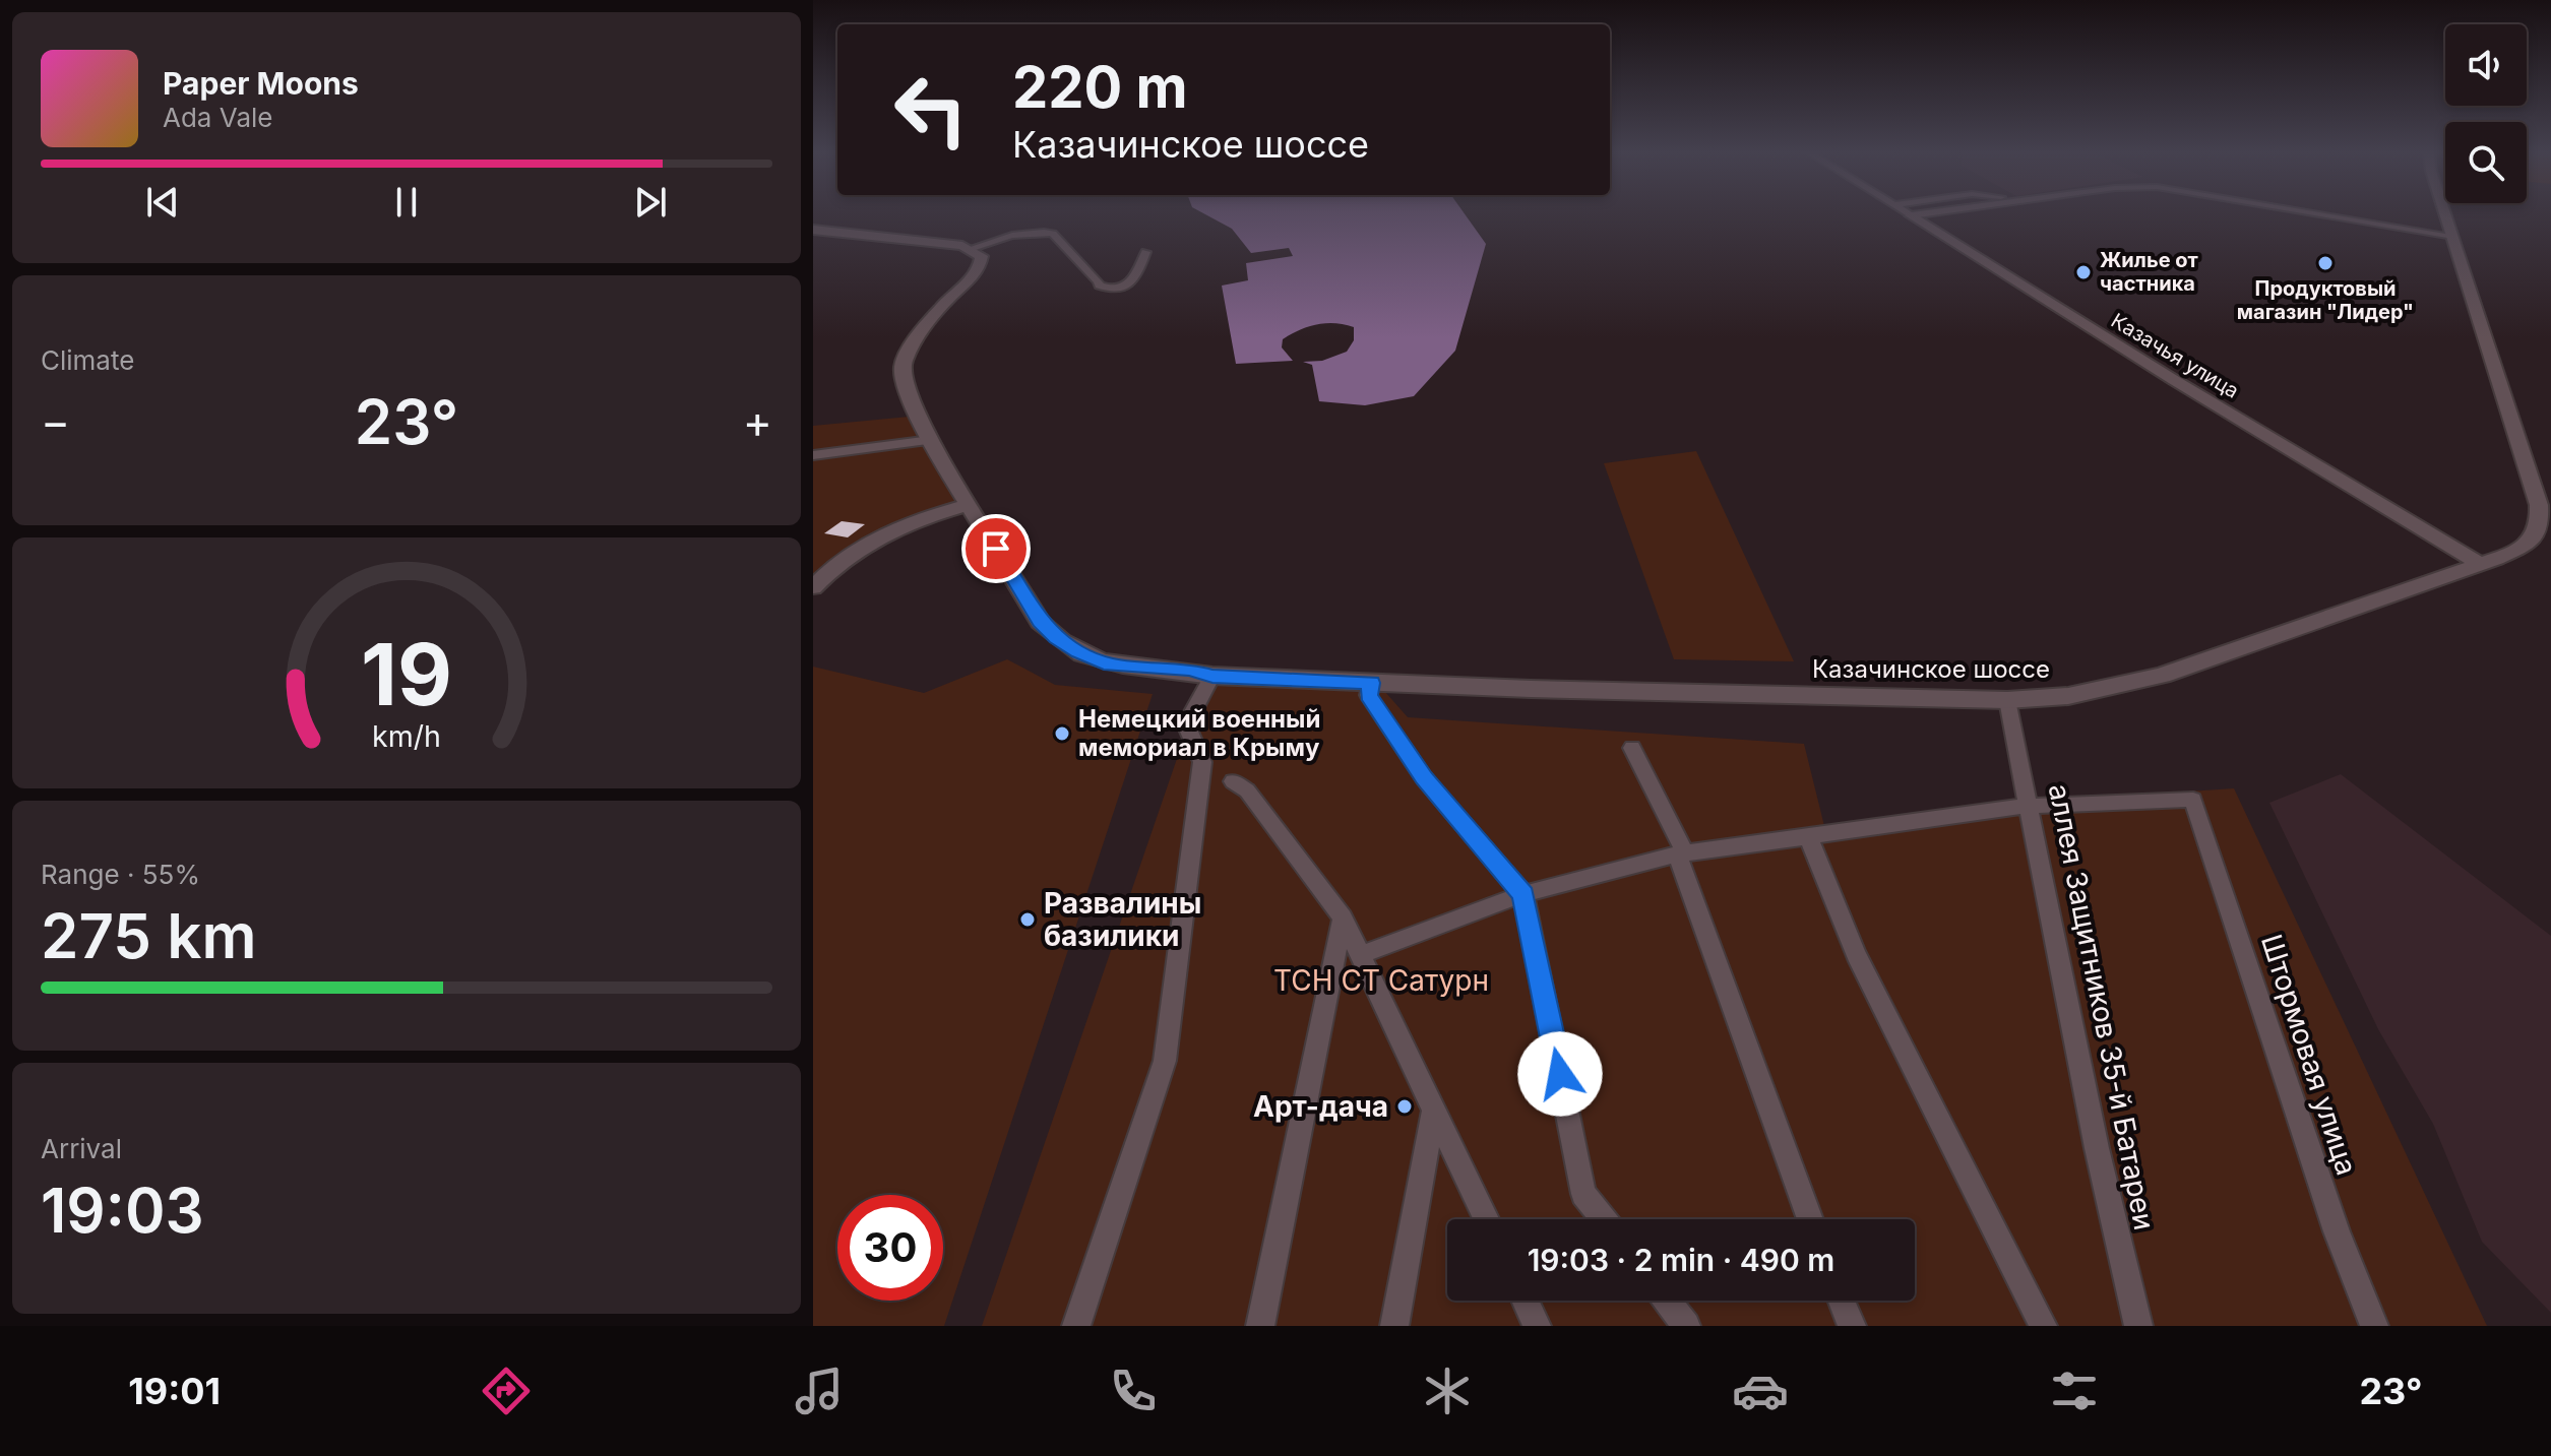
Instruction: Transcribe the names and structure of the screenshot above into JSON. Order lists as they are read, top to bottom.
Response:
{
  "streets": {
    "main road": ["Казачья улица", "Казачинское шоссе"],
    "street": ["аллея Защитников 35-й Батареи", "Штормовая улица"]
  },
  "crossings": [
    ["Казачья улица", "Казачинское шоссе"],
    ["Казачинское шоссе", "аллея Защитников 35-й Батареи"],
    ["аллея Защитников 35-й Батареи", "Штормовая улица"]
  ],
  "parks": ["ТСН СТ Сатурн"],
  "places": [
    "Продуктовый магазин \"Лидер\"",
    "Жилье от частника",
    "Немецкий военный мемориал в Крыму",
    "Развалины базилики",
    "Арт-дача"
  ],
  "page": {
    "turn": ["220 m", "Казачинское шоссе"],
    "song": ["Paper Moons", "Ada Vale"],
    "tile": [
      "Climate",
      ["Range · 55%", "275 km"],
      ["Arrival", "19:03"]
    ],
    "heat": ["−", "23°", "+"],
    "limit": "30",
    "trip": "19:03 · 2 min · 490 m",
    "tabs": ["19:01", "23°"],
    "gauge": ["19", "km/h"]
  }
}
